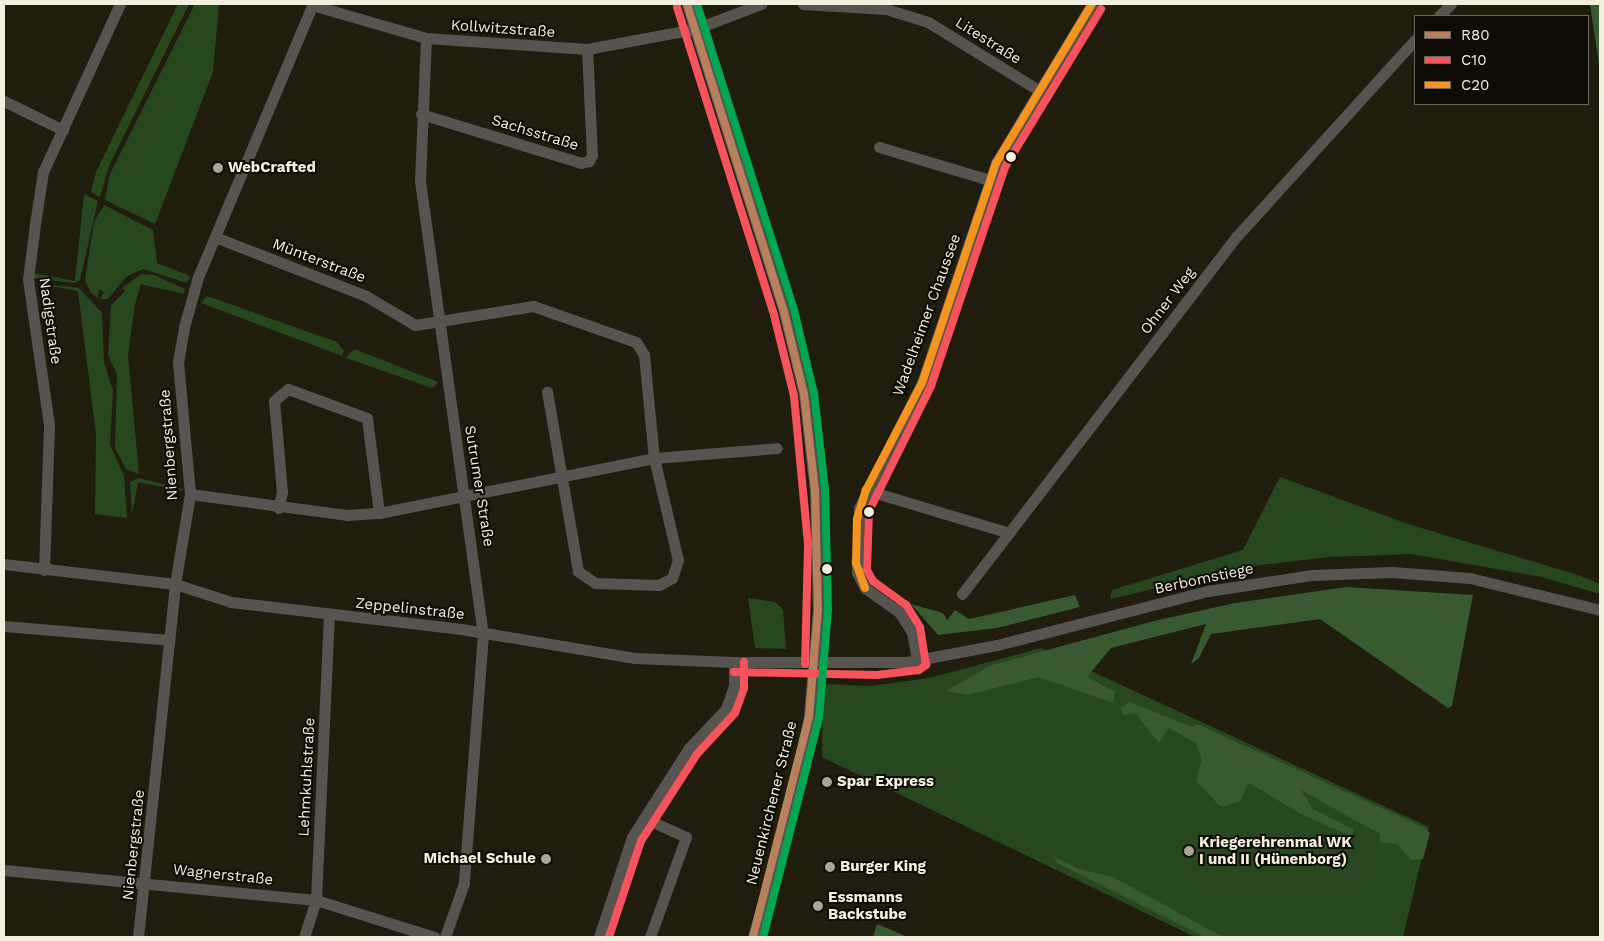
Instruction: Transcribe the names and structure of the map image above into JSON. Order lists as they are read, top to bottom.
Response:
{
  "streets": {
    "street": [
      "Kollwitzstraße",
      "Litestraße",
      "Sachsstraße",
      "Münterstraße",
      "Ohner Weg",
      "Wadelheimer Chaussee",
      "Nadigstraße",
      "Nienbergstraße",
      "Sutrumer Straße",
      "Berbomstiege",
      "Zeppelinstraße",
      "Lehmkuhlstraße",
      "Neuenkirchener Straße",
      "Wagnerstraße"
    ]
  },
  "crossings": [
    ["Kollwitzstraße", "Sachsstraße"],
    ["Kollwitzstraße", "Nienbergstraße"],
    ["Kollwitzstraße", "Sutrumer Straße"],
    ["Kollwitzstraße", "Neuenkirchener Straße"],
    ["Litestraße", "Wadelheimer Chaussee"],
    ["Sachsstraße", "Sutrumer Straße"],
    ["Münterstraße", "Nienbergstraße"],
    ["Münterstraße", "Sutrumer Straße"],
    ["Wadelheimer Chaussee", "Berbomstiege"],
    ["Nadigstraße", "Zeppelinstraße"],
    ["Nienbergstraße", "Zeppelinstraße"],
    ["Nienbergstraße", "Wagnerstraße"],
    ["Sutrumer Straße", "Zeppelinstraße"],
    ["Berbomstiege", "Zeppelinstraße"],
    ["Berbomstiege", "Neuenkirchener Straße"],
    ["Zeppelinstraße", "Lehmkuhlstraße"],
    ["Zeppelinstraße", "Neuenkirchener Straße"],
    ["Lehmkuhlstraße", "Wagnerstraße"]
  ],
  "places": [
    "WebCrafted",
    "Spar Express",
    "Kriegerehrenmal WK I und II (Hünenborg)",
    "Michael Schule",
    "Burger King",
    "Essmanns Backstube"
  ],
  "lines": ["transit line R80", "transit line C20", "transit line C10"],
  "legend": ["R80", "C10", "C20"]
}
